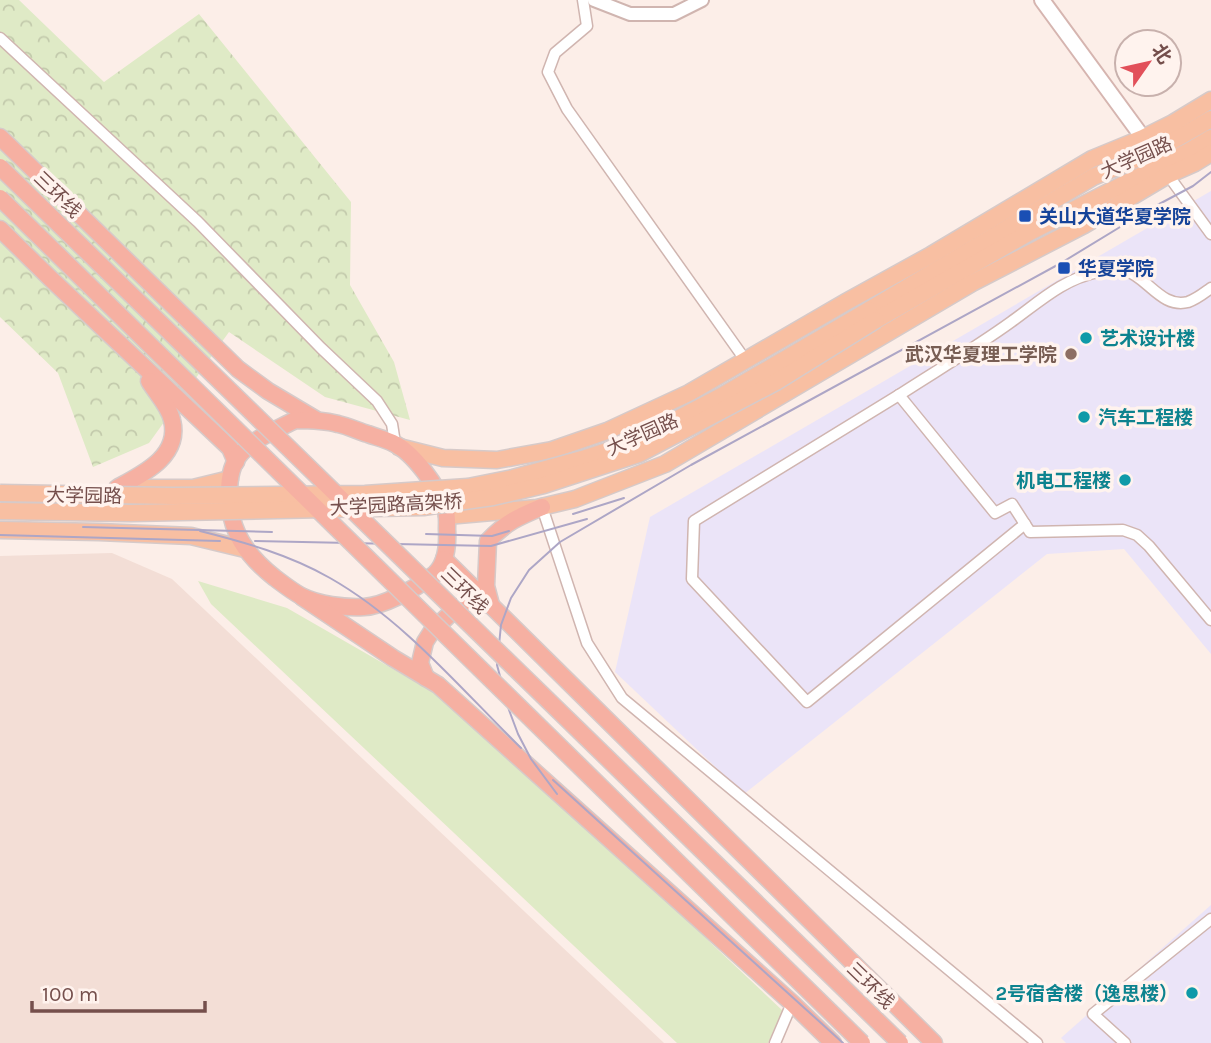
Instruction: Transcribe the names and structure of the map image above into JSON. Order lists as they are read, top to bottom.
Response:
{
  "streets": {
    "highway": ["三环线"],
    "main road": ["大学园路", "大学园路高架桥"]
  },
  "crossings": [
    ["大学园路", "大学园路高架桥"]
  ],
  "places": {
    "transit": ["关山大道华夏学院", "华夏学院"],
    "other": [
      "艺术设计楼",
      "武汉华夏理工学院",
      "汽车工程楼",
      "机电工程楼",
      "2号宿舍楼（逸思楼）"
    ]
  },
  "scale_bar": "100 m",
  "north": "top right"
}
